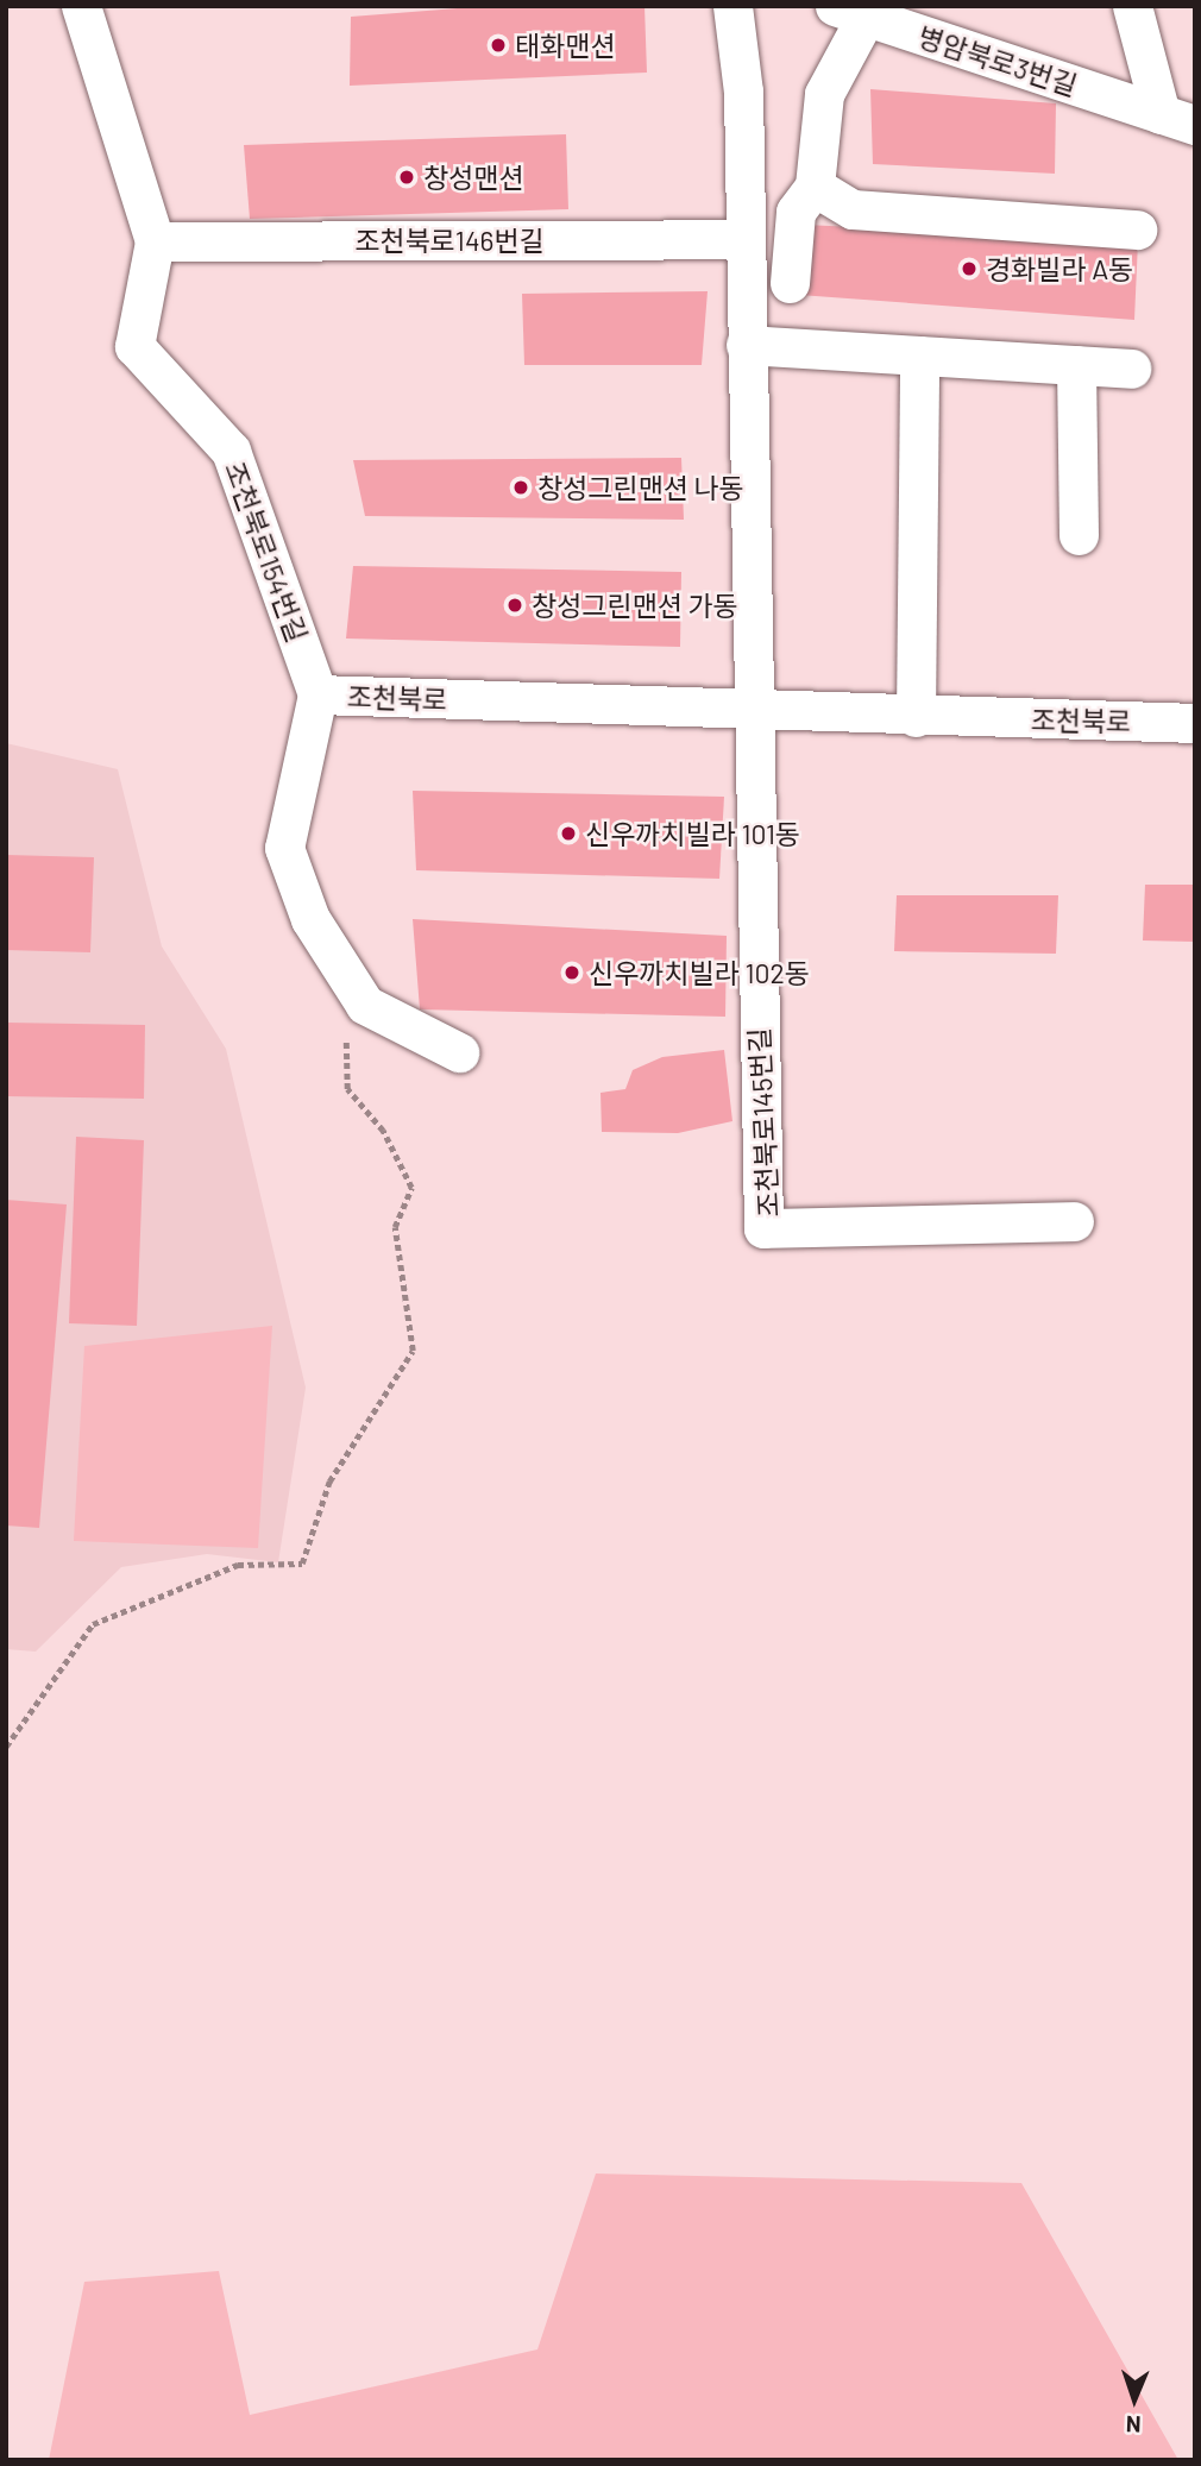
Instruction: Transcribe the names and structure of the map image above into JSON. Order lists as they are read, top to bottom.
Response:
{
  "streets": {
    "street": [
      "병암북로3번길",
      "조천북로146번길",
      "조천북로154번길",
      "조천북로",
      "조천북로145번길"
    ]
  },
  "crossings": [
    ["조천북로146번길", "조천북로154번길"],
    ["조천북로154번길", "조천북로"],
    ["조천북로", "조천북로145번길"]
  ],
  "places": [
    "태화맨션",
    "창성맨션",
    "경화빌라 A동",
    "창성그린맨션 나동",
    "창성그린맨션 가동",
    "신우까치빌라 101동",
    "신우까치빌라 102동"
  ],
  "north": "bottom"
}
